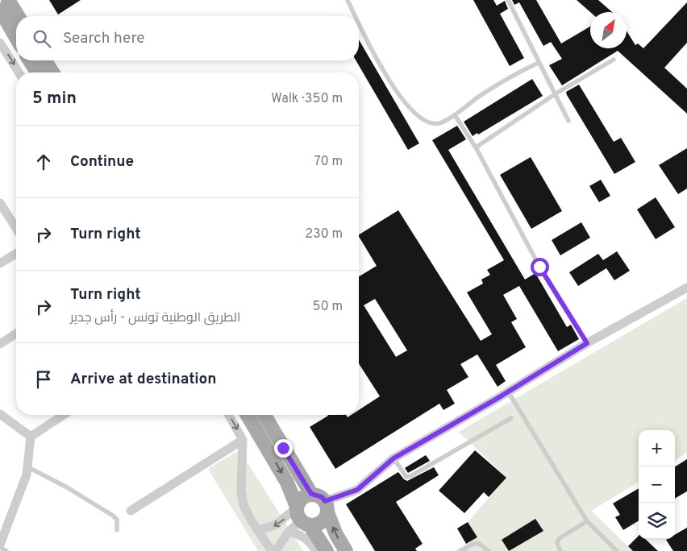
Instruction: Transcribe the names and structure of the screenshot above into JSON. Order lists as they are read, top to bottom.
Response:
{
  "north": "top right",
  "page": {
    "search": "Search here",
    "heading": ["5 min", "Walk · 350 m"],
    "list": [
      ["Continue", "70 m"],
      ["Turn right", "230 m"],
      ["Turn right", "الطريق الوطنية تونس - رأس جدير", "50 m"],
      "Arrive at destination"
    ],
    "map_buttons": ["+", "−"]
  }
}
